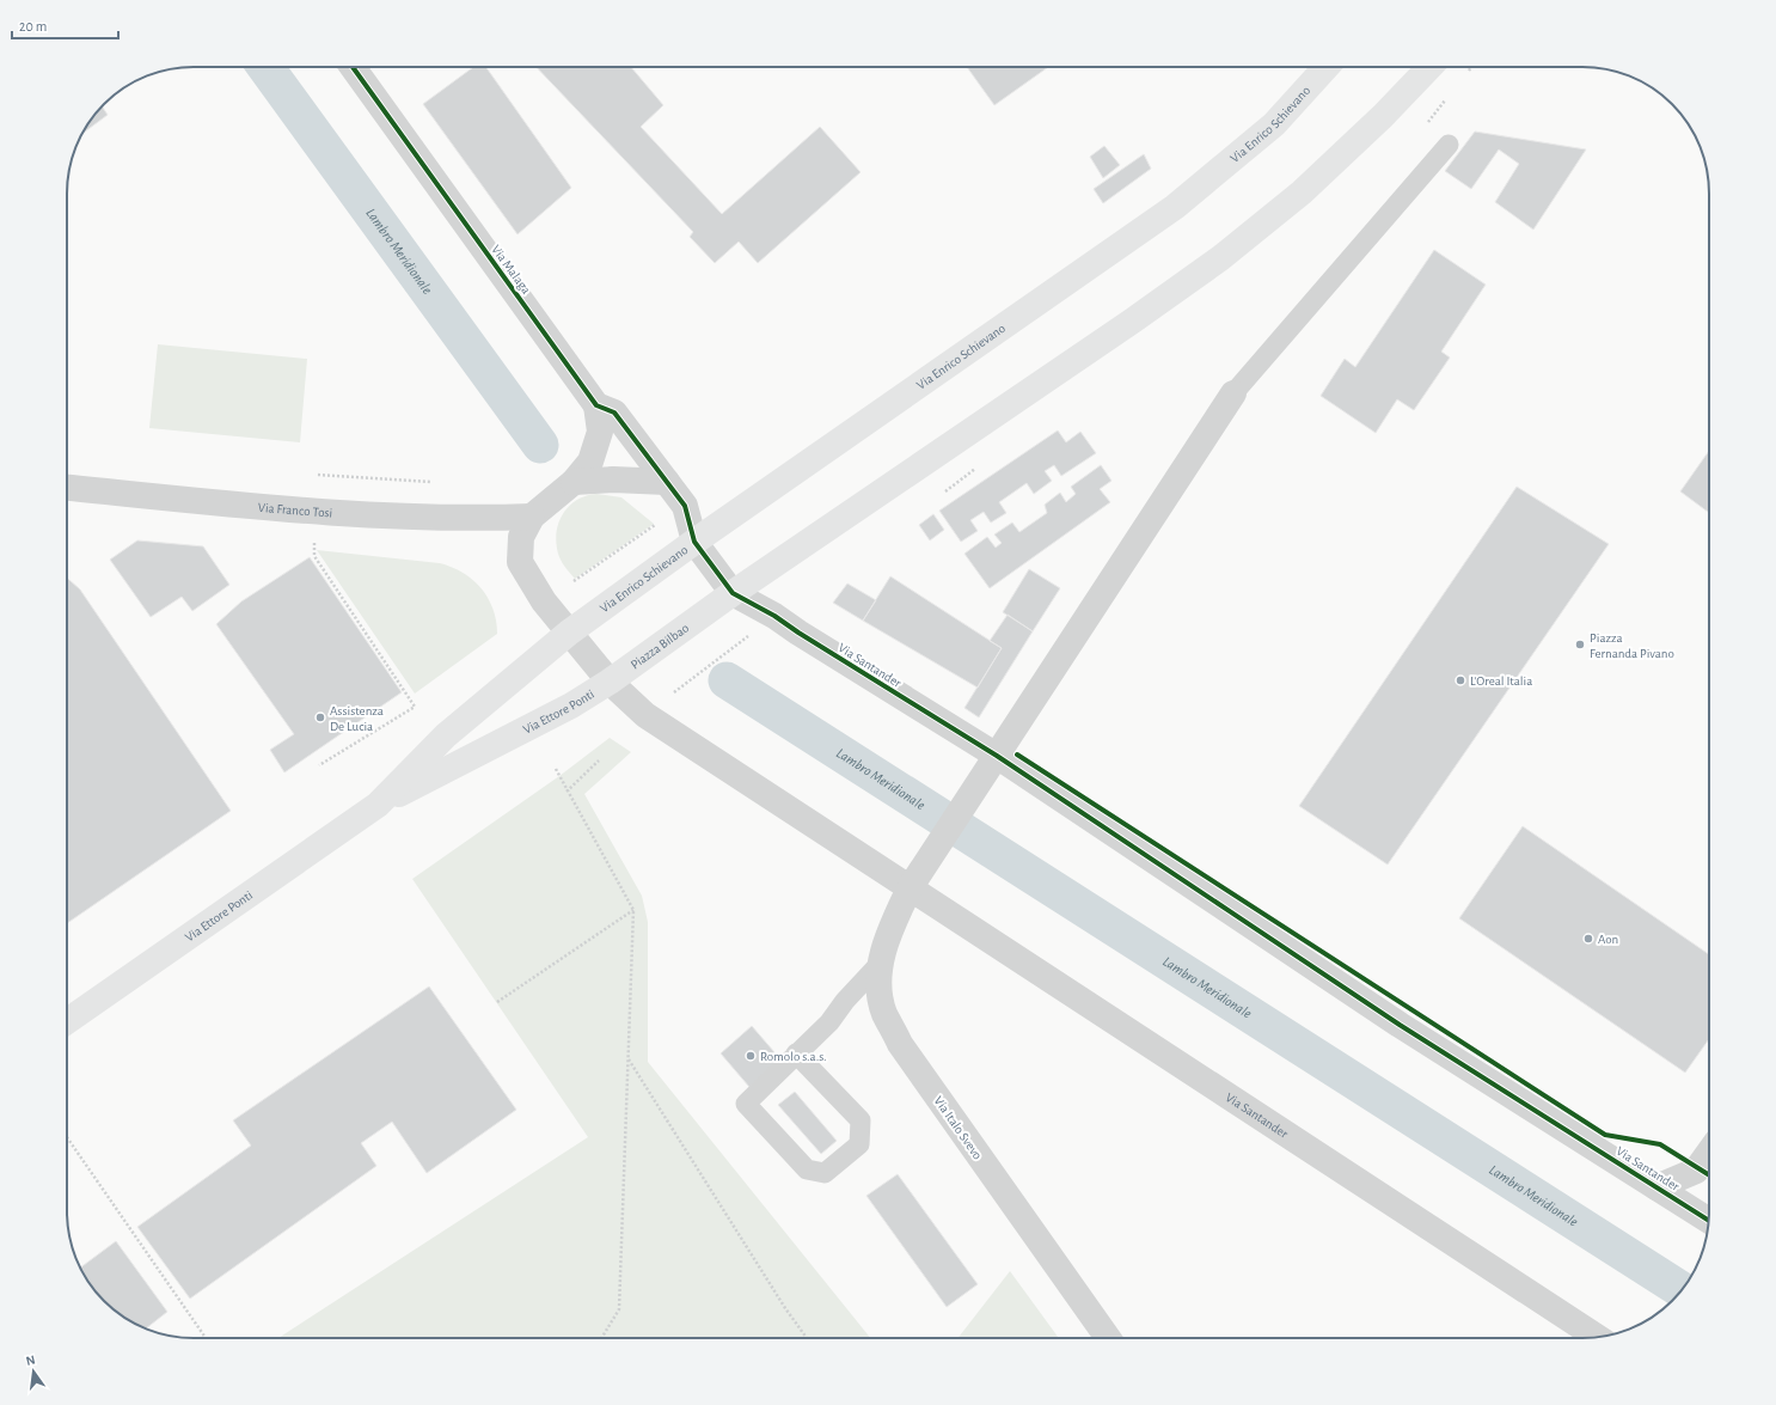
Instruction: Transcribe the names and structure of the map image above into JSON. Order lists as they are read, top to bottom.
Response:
{
  "streets": {
    "street": [
      "Via Enrico Schievano",
      "Via Malaga",
      "Via Franco Tosi",
      "Piazza Bilbao",
      "Via Santander",
      "Via Ettore Ponti",
      "Via Italo Svevo"
    ]
  },
  "crossings": [
    ["Via Enrico Schievano", "Via Ettore Ponti"],
    ["Piazza Bilbao", "Via Santander"],
    ["Piazza Bilbao", "Via Ettore Ponti"],
    ["Via Santander", "Via Ettore Ponti"],
    ["Via Santander", "Via Italo Svevo"]
  ],
  "water": ["Lambro Meridionale"],
  "places": [
    "Piazza Fernanda Pivano",
    "L'Oreal Italia",
    "Assistenza De Lucia",
    "Aon",
    "Romolo s.a.s."
  ],
  "scale_bar": "20 m",
  "north": "top"
}
